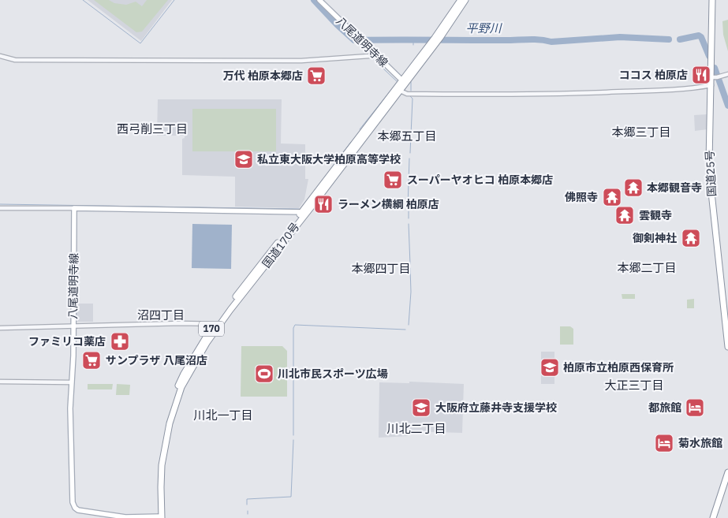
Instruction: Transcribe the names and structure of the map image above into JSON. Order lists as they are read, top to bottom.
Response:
{
  "streets": {
    "highway": ["国道25号", "国道170号", "170"],
    "main road": ["八尾道明寺線"]
  },
  "crossings": [
    ["八尾道明寺線", "国道170号"]
  ],
  "districts": [
    "西弓削三丁目",
    "本郷三丁目",
    "本郷五丁目",
    "本郷二丁目",
    "本郷四丁目",
    "沼四丁目",
    "大正三丁目",
    "川北一丁目",
    "川北二丁目"
  ],
  "water": ["平野川"],
  "places": {
    "restaurant": ["ココス 柏原店", "ラーメン横綱 柏原店"],
    "supermarket": ["万代 柏原本郷店", "スーパーヤオヒコ 柏原本郷店", "サンプラザ 八尾沼店"],
    "school or university": ["私立東大阪大学柏原高等学校", "柏原市立柏原西保育所", "大阪府立藤井寺支援学校"],
    "temple": [
      "本郷観音寺",
      "佛照寺",
      "雲観寺",
      "御剣神社"
    ],
    "pharmacy": ["ファミリコ薬店"],
    "sports": ["川北市民スポーツ広場"],
    "hotel": ["都旅館", "菊水旅館"]
  }
}
